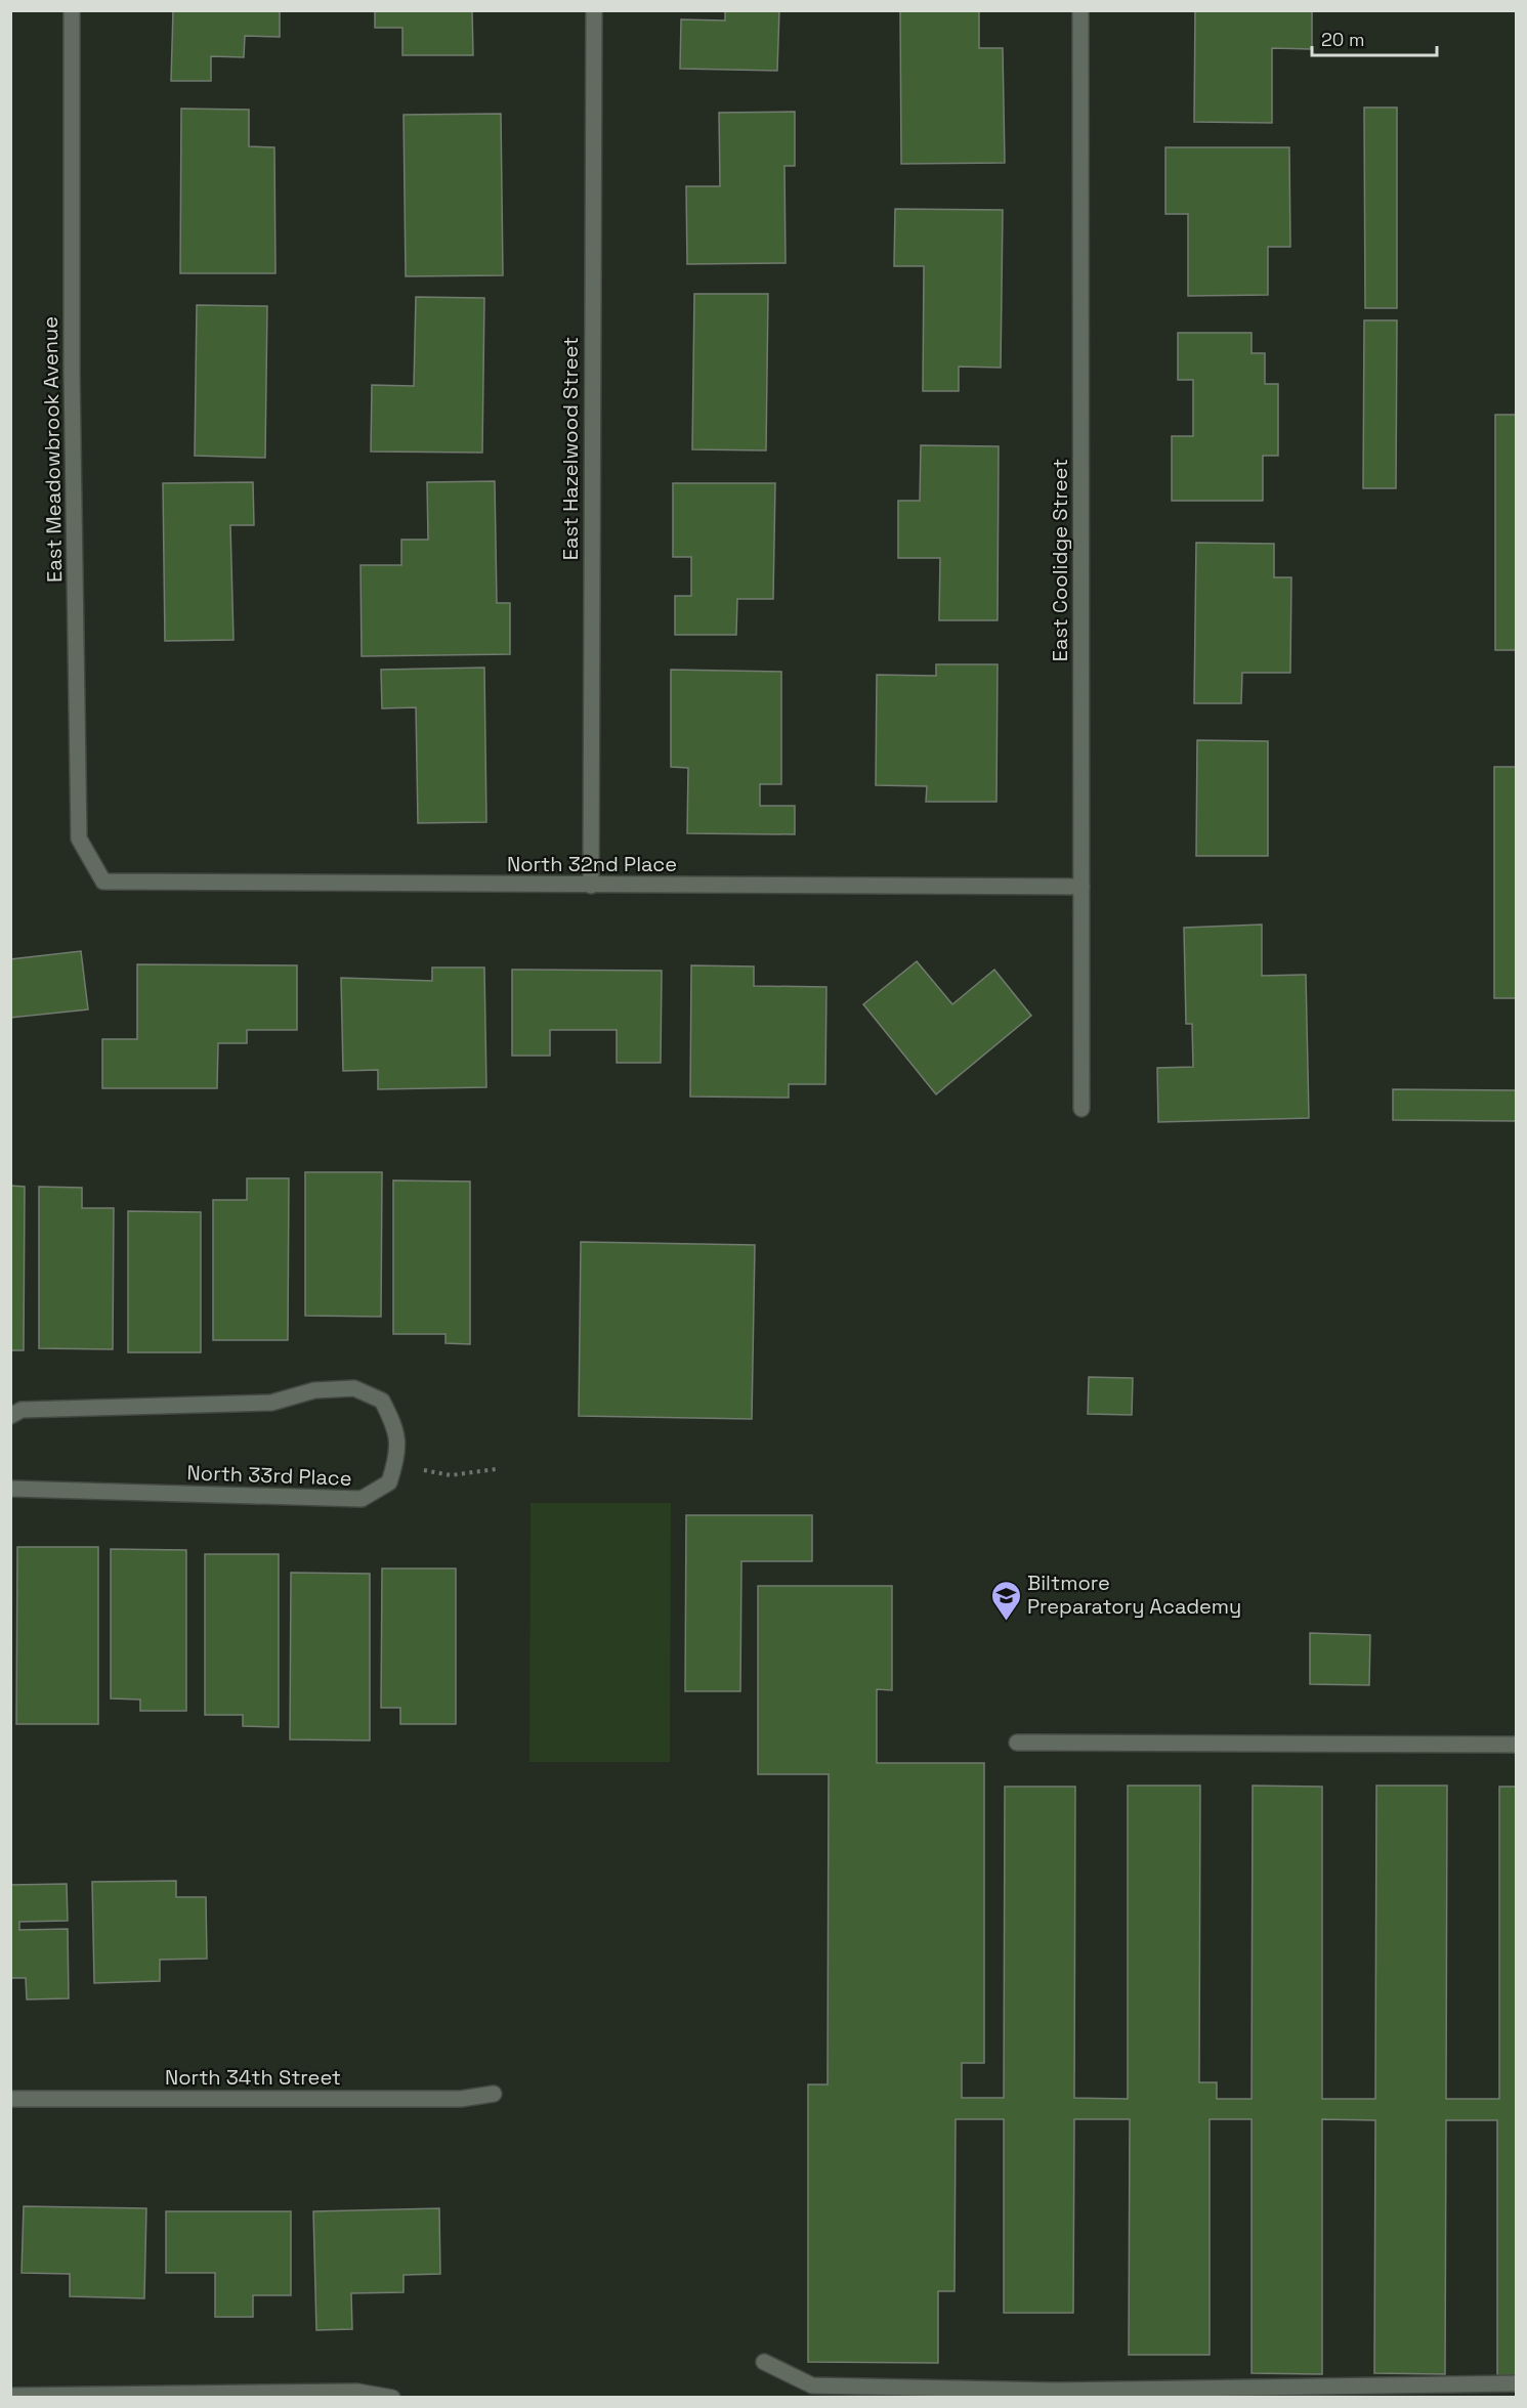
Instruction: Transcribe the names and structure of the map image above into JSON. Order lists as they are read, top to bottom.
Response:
{
  "streets": {
    "street": [
      "East Hazelwood Street",
      "East Meadowbrook Avenue",
      "East Coolidge Street",
      "North 32nd Place",
      "North 33rd Place",
      "North 34th Street"
    ]
  },
  "crossings": [
    ["East Hazelwood Street", "North 32nd Place"],
    ["East Meadowbrook Avenue", "North 32nd Place"],
    ["East Coolidge Street", "North 32nd Place"]
  ],
  "places": {
    "school or university": ["Biltmore Preparatory Academy"]
  },
  "scale_bar": "20 m"
}
